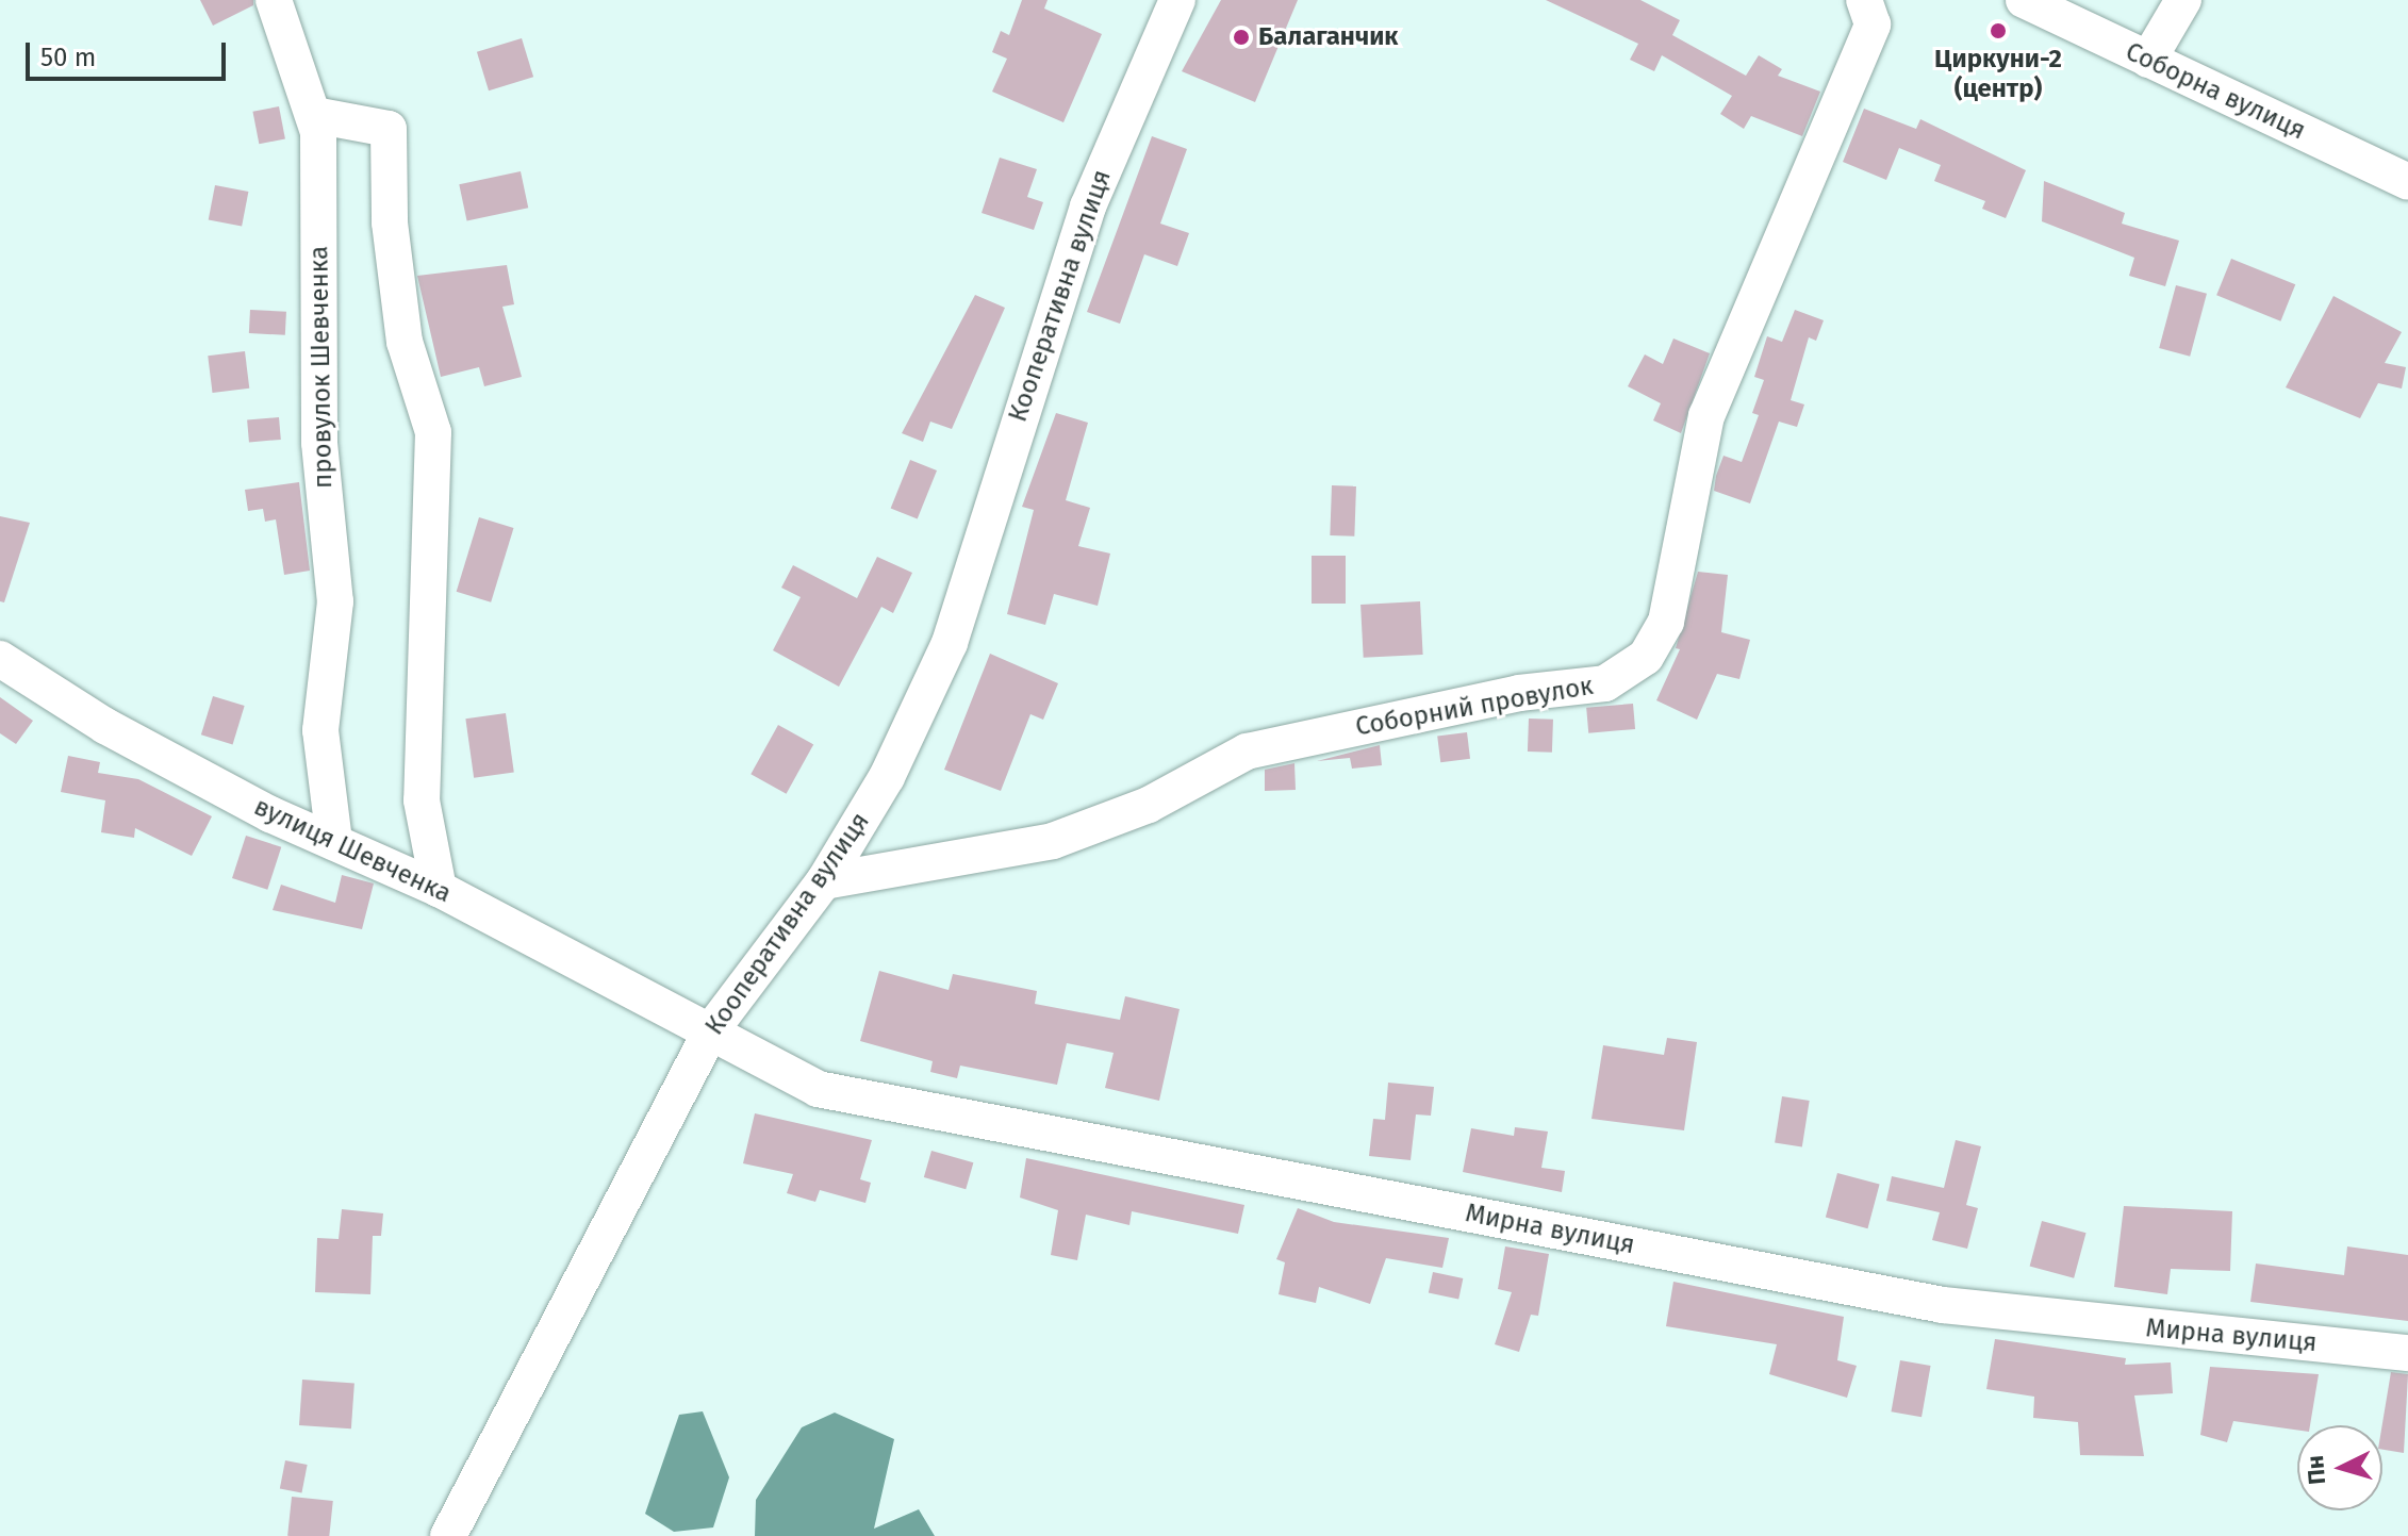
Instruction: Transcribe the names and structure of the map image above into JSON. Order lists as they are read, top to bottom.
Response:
{
  "streets": {
    "street": [
      "Соборна вулиця",
      "Кооперативна вулиця",
      "провулок Шевченка",
      "Соборний провулок",
      "вулиця Шевченка",
      "Мирна вулиця"
    ]
  },
  "crossings": [
    ["Кооперативна вулиця", "Соборний провулок"],
    ["Кооперативна вулиця", "вулиця Шевченка"],
    ["Кооперативна вулиця", "Мирна вулиця"],
    ["провулок Шевченка", "вулиця Шевченка"],
    ["вулиця Шевченка", "Мирна вулиця"]
  ],
  "places": ["Циркуни-2 (центр)", "Балаганчик"],
  "scale_bar": "50 m",
  "north": "left"
}
